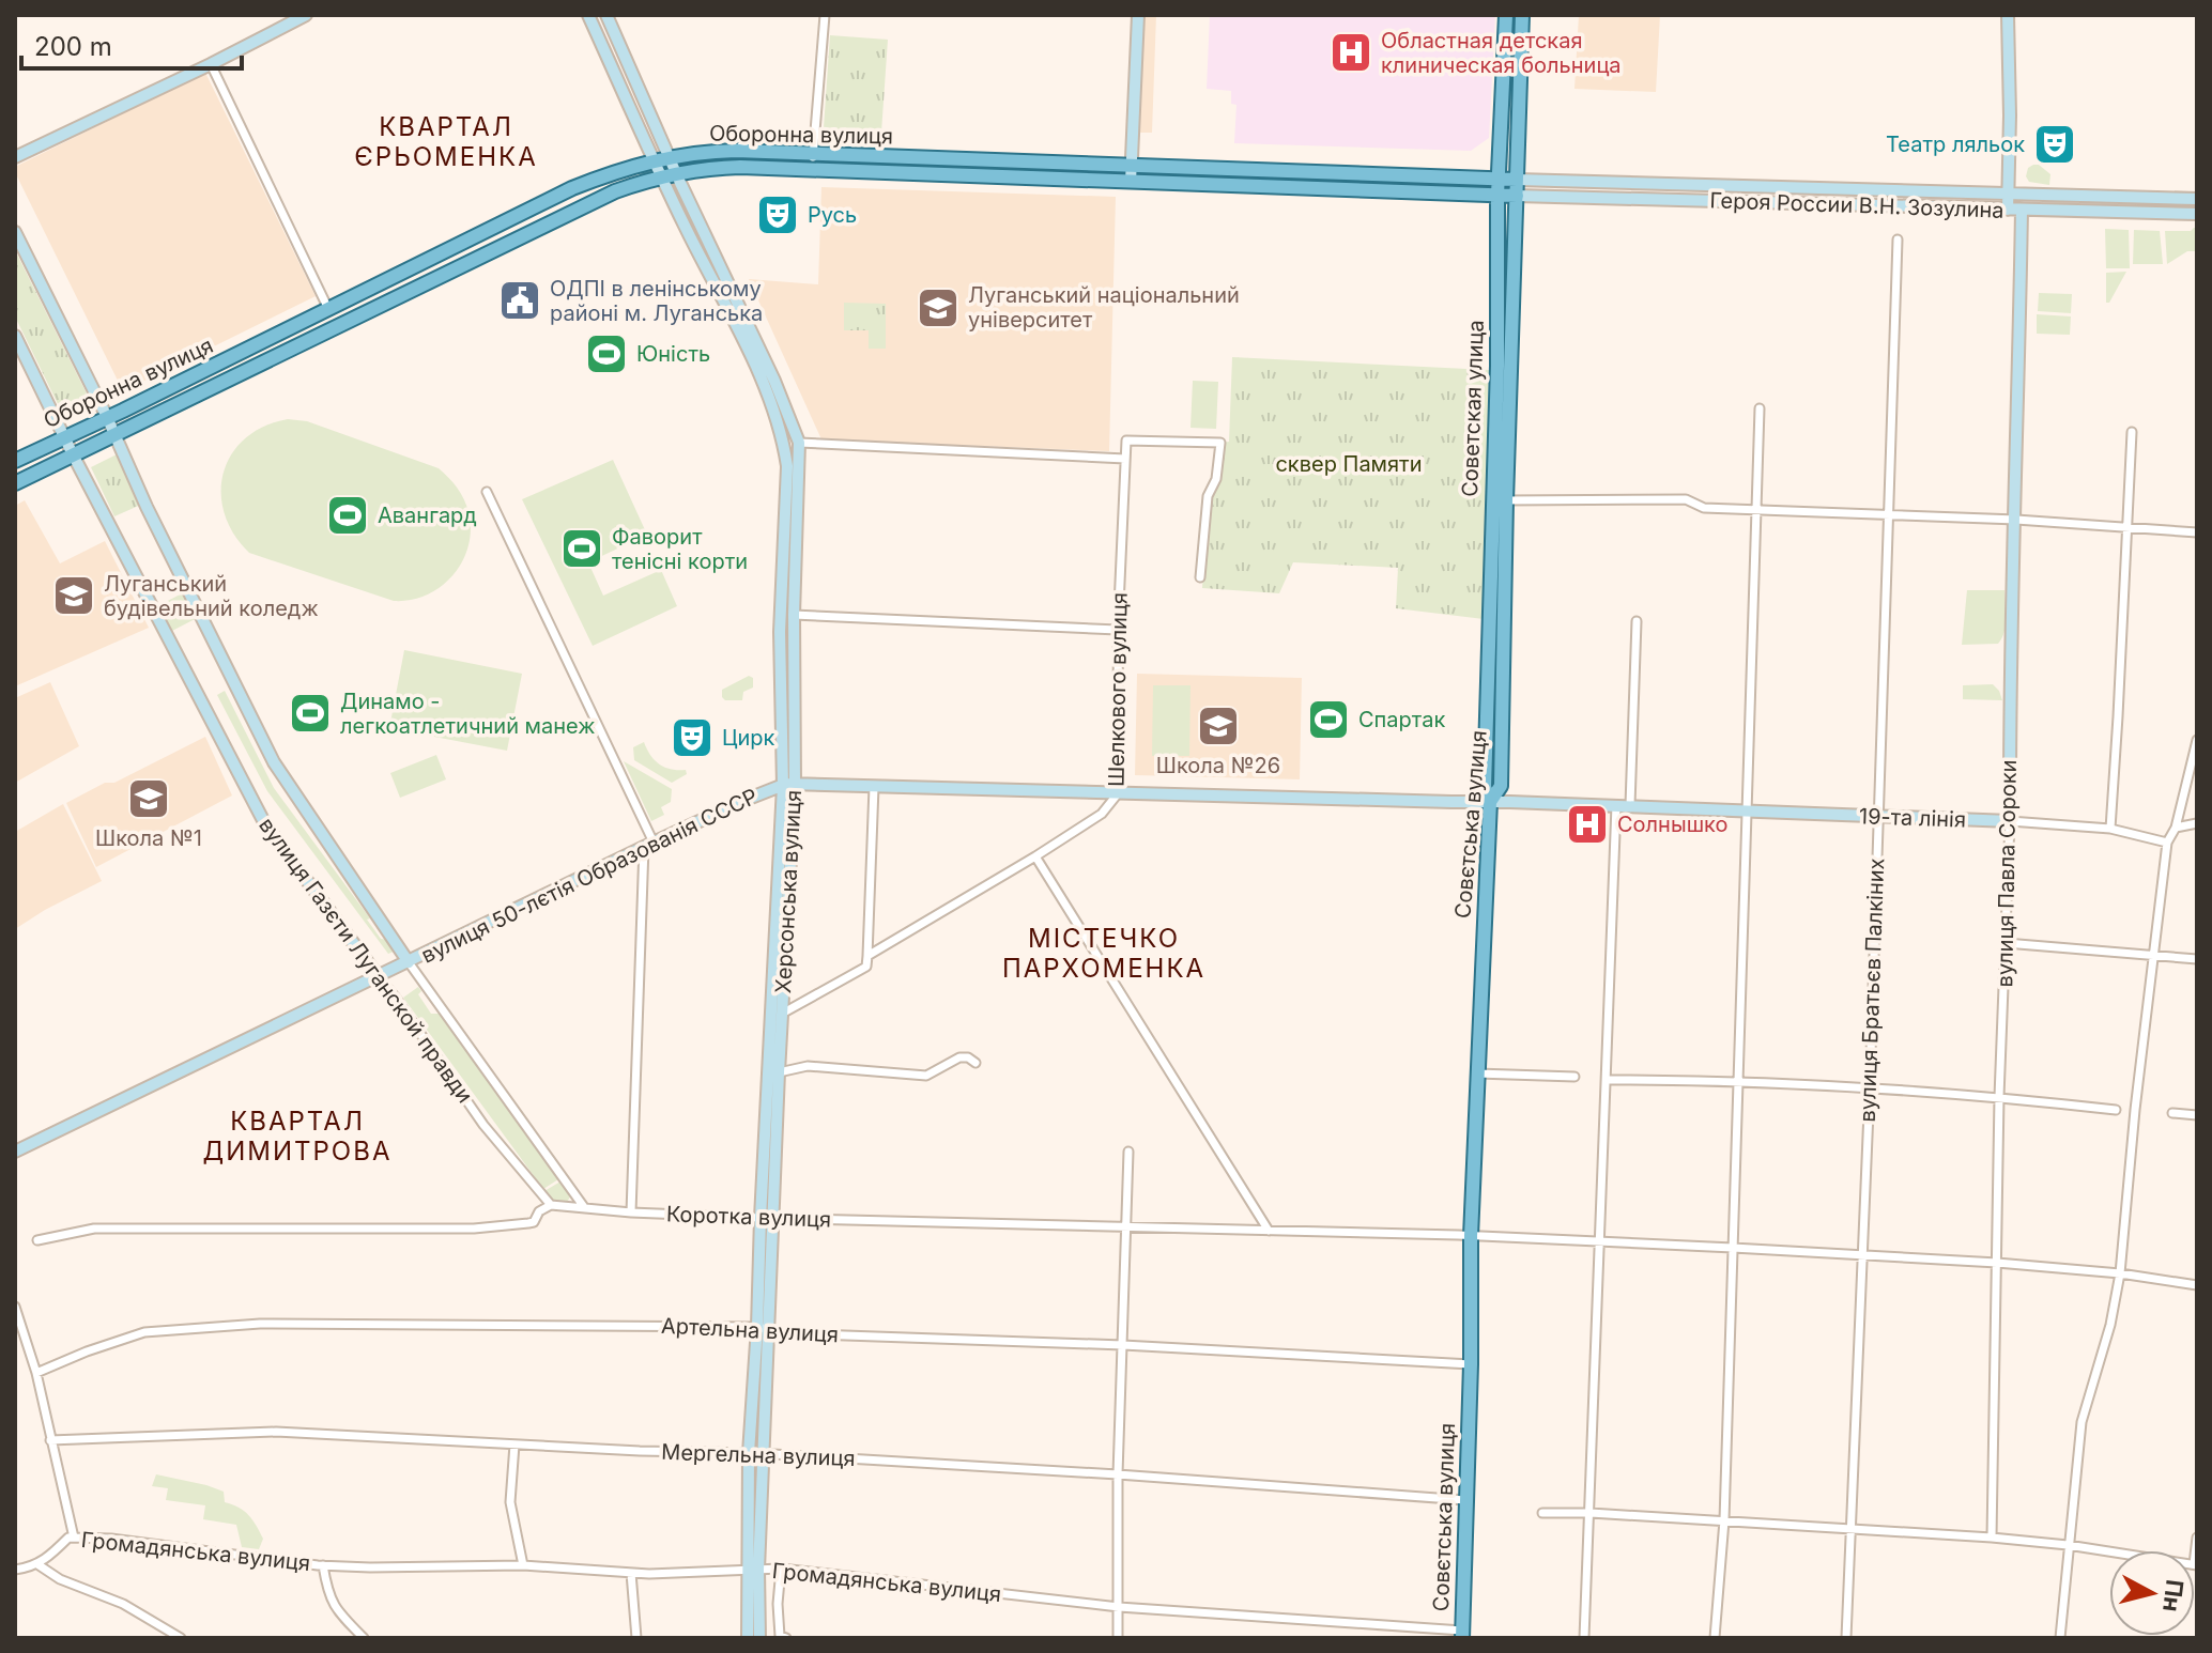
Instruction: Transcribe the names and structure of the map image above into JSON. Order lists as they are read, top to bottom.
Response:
{
  "streets": {
    "main road": ["Оборонна вулиця", "Советская улица", "Совєтська вулиця"],
    "street": [
      "Героя России В.Н. Зозулина",
      "Шелкового вулиця",
      "19-та лінія",
      "вулиця Павла Сороки",
      "вулиця 50-лєтія Образованія СССР",
      "Херсонська вулиця",
      "вулиця Газєти Луганской правди",
      "вулиця Братьєв Палкіних",
      "Коротка вулиця",
      "Артельна вулиця",
      "Мергельна вулиця",
      "Громадянська вулиця"
    ]
  },
  "crossings": [
    ["Оборонна вулиця", "Героя России В.Н. Зозулина"],
    ["Оборонна вулиця", "Советская улица"],
    ["Оборонна вулиця", "Херсонська вулиця"],
    ["Оборонна вулиця", "вулиця Газєти Луганской правди"],
    ["Героя России В.Н. Зозулина", "вулиця Павла Сороки"],
    ["Советская улица", "Совєтська вулиця"],
    ["Советская улица", "вулиця 50-лєтія Образованія СССР"],
    ["Шелкового вулиця", "вулиця 50-лєтія Образованія СССР"],
    ["Шелкового вулиця", "Херсонська вулиця"],
    ["19-та лінія", "вулиця Павла Сороки"],
    ["19-та лінія", "вулиця 50-лєтія Образованія СССР"],
    ["19-та лінія", "вулиця Братьєв Палкіних"],
    ["Совєтська вулиця", "вулиця 50-лєтія Образованія СССР"],
    ["Совєтська вулиця", "Коротка вулиця"],
    ["Совєтська вулиця", "Артельна вулиця"],
    ["Совєтська вулиця", "Мергельна вулиця"],
    ["Совєтська вулиця", "Громадянська вулиця"],
    ["вулиця Павла Сороки", "Коротка вулиця"],
    ["вулиця 50-лєтія Образованія СССР", "Херсонська вулиця"],
    ["вулиця 50-лєтія Образованія СССР", "вулиця Газєти Луганской правди"],
    ["Херсонська вулиця", "Коротка вулиця"],
    ["Херсонська вулиця", "Артельна вулиця"],
    ["Херсонська вулиця", "Мергельна вулиця"],
    ["Херсонська вулиця", "Громадянська вулиця"],
    ["вулиця Газєти Луганской правди", "Коротка вулиця"],
    ["вулиця Братьєв Палкіних", "Коротка вулиця"]
  ],
  "districts": ["КВАРТАЛ ЄРЬОМЕНКА", "МІСТЕЧКО ПАРХОМЕНКА", "КВАРТАЛ ДИМИТРОВА"],
  "parks": ["сквер Памяти"],
  "places": {
    "hospital": ["Областная детская клиническая больница", "Солнышко"],
    "theatre": ["Театр ляльок", "Русь", "Цирк"],
    "public building": ["ОДПІ в ленінському районі м. Луганська"],
    "school or university": [
      "Луганський національний університет",
      "Луганський будівельний коледж",
      "Школа №26",
      "Школа №1"
    ],
    "sports": [
      "Юність",
      "Авангард",
      "Фаворит тенісні корти",
      "Динамо - легкоатлетичний манеж",
      "Спартак"
    ]
  },
  "scale_bar": "200 m",
  "north": "right"
}
